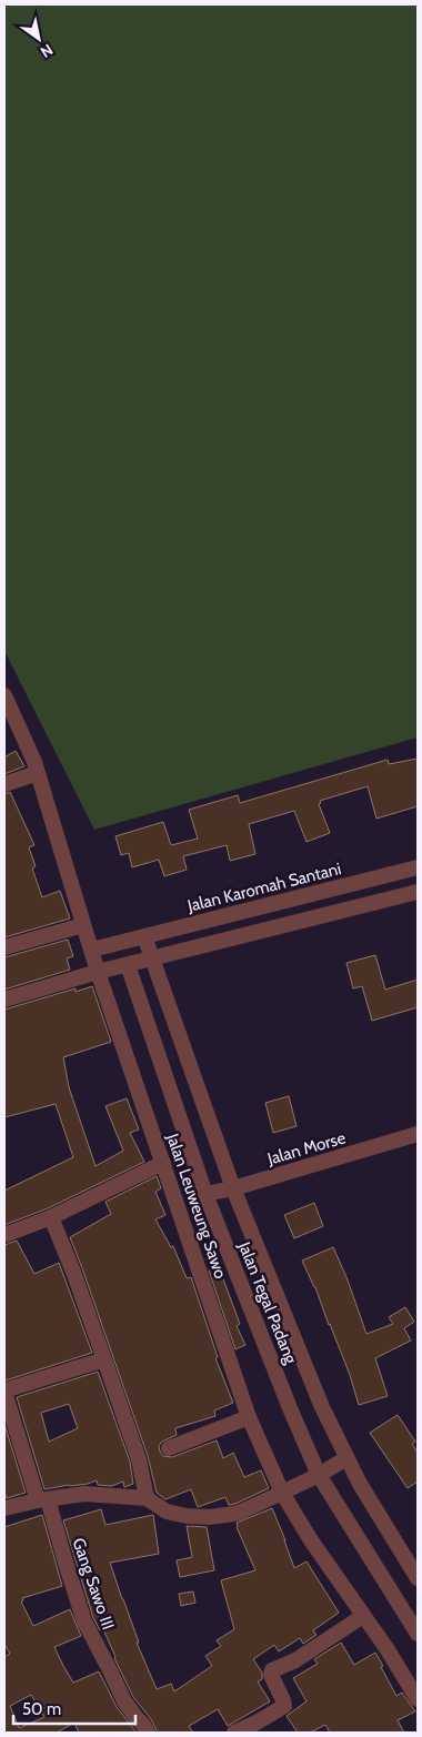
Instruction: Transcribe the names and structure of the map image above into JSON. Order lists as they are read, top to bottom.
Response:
{
  "streets": {
    "street": [
      "Jalan Karomah Santani",
      "Jalan Morse",
      "Jalan Leuweung Sawo",
      "Jalan Tegal Padang",
      "Gang Sawo III"
    ]
  },
  "crossings": [
    ["Jalan Karomah Santani", "Jalan Leuweung Sawo"],
    ["Jalan Karomah Santani", "Jalan Tegal Padang"],
    ["Jalan Morse", "Jalan Tegal Padang"]
  ],
  "scale_bar": "50 m",
  "north": "bottom right"
}
